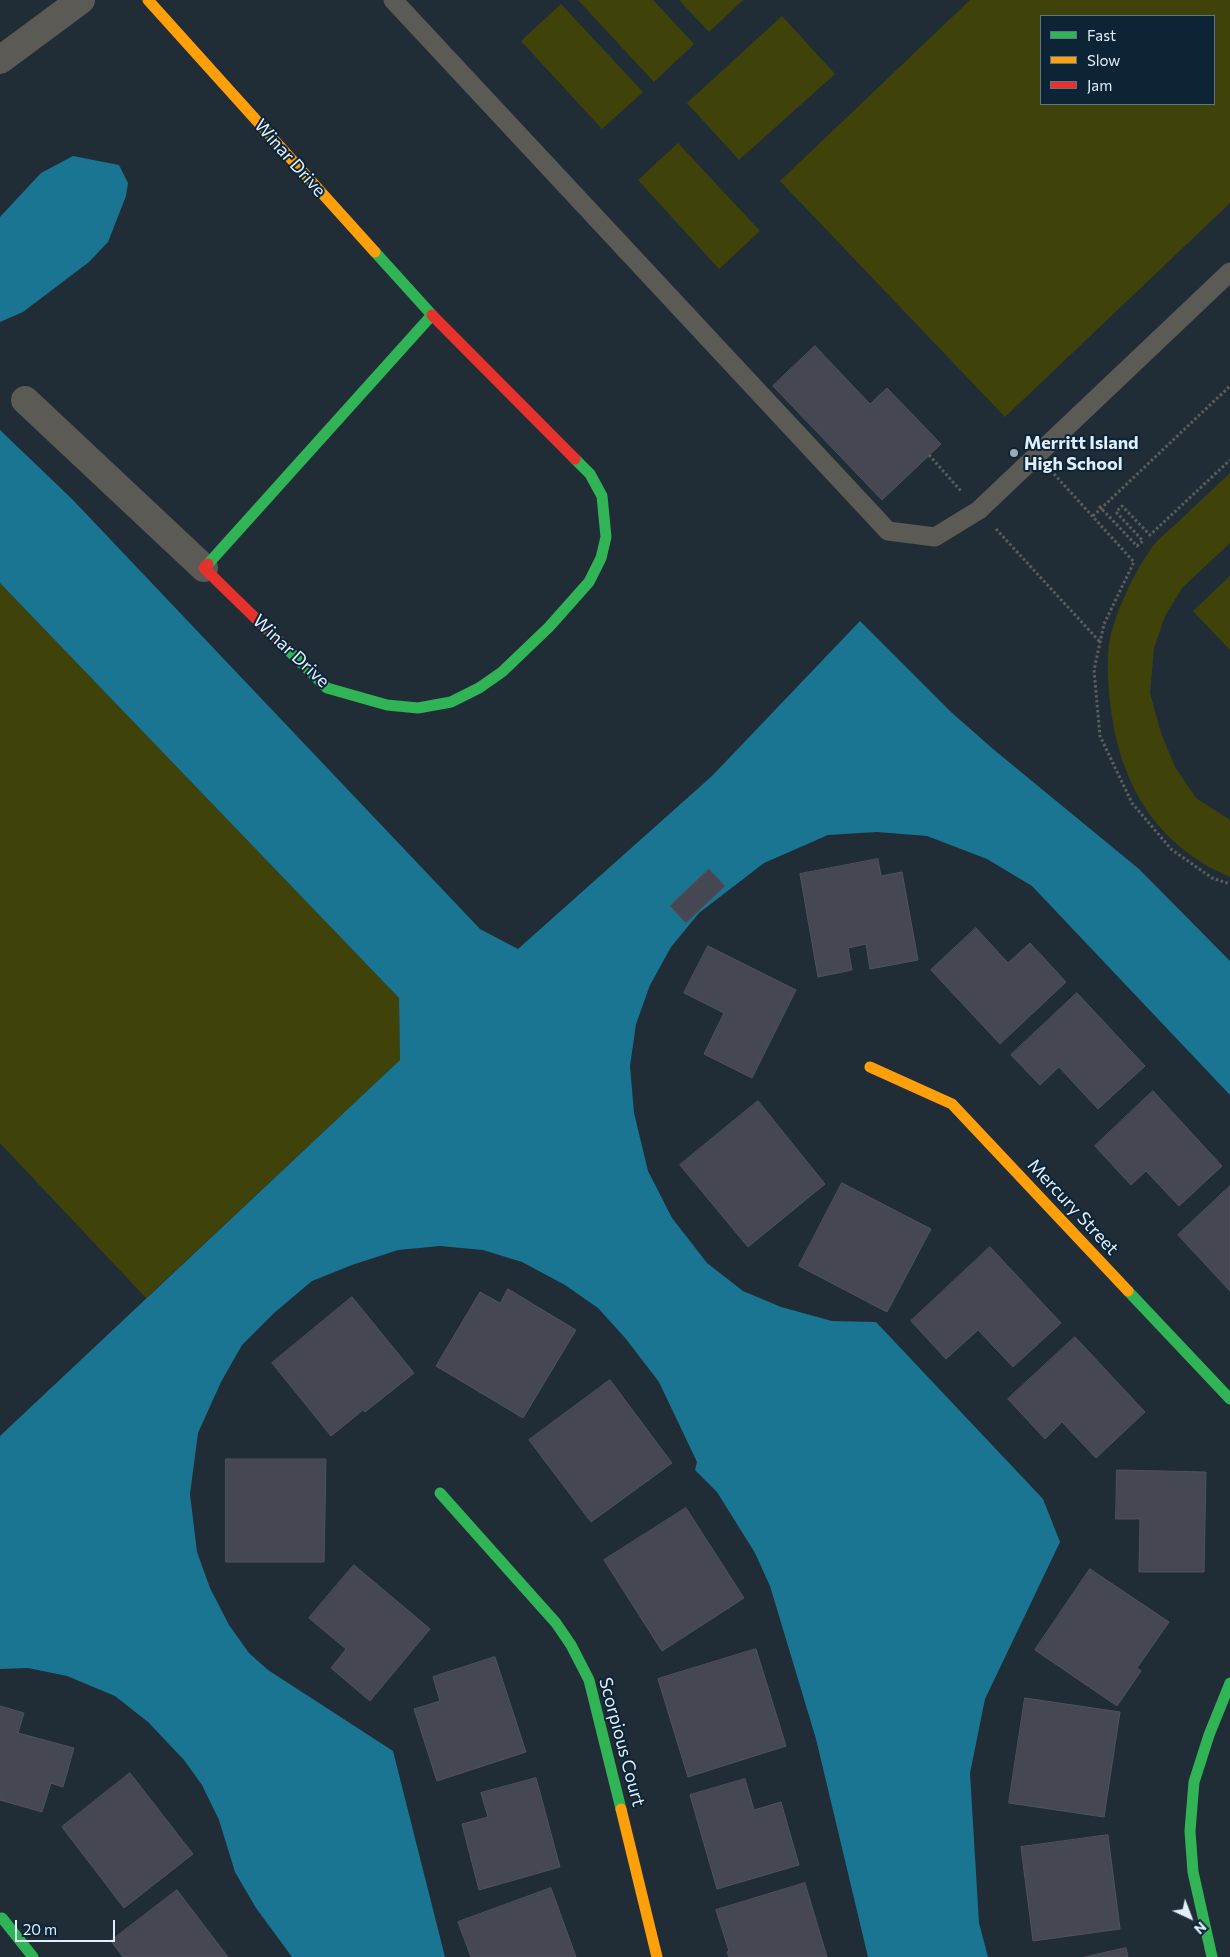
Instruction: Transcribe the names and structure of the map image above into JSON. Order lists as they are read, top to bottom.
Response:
{
  "streets": {
    "street": ["Winar Drive", "Mercury Street", "Scorpious Court"]
  },
  "places": ["Merritt Island High School"],
  "legend": ["Fast", "Slow", "Jam"],
  "scale_bar": "20 m",
  "north": "bottom right"
}
